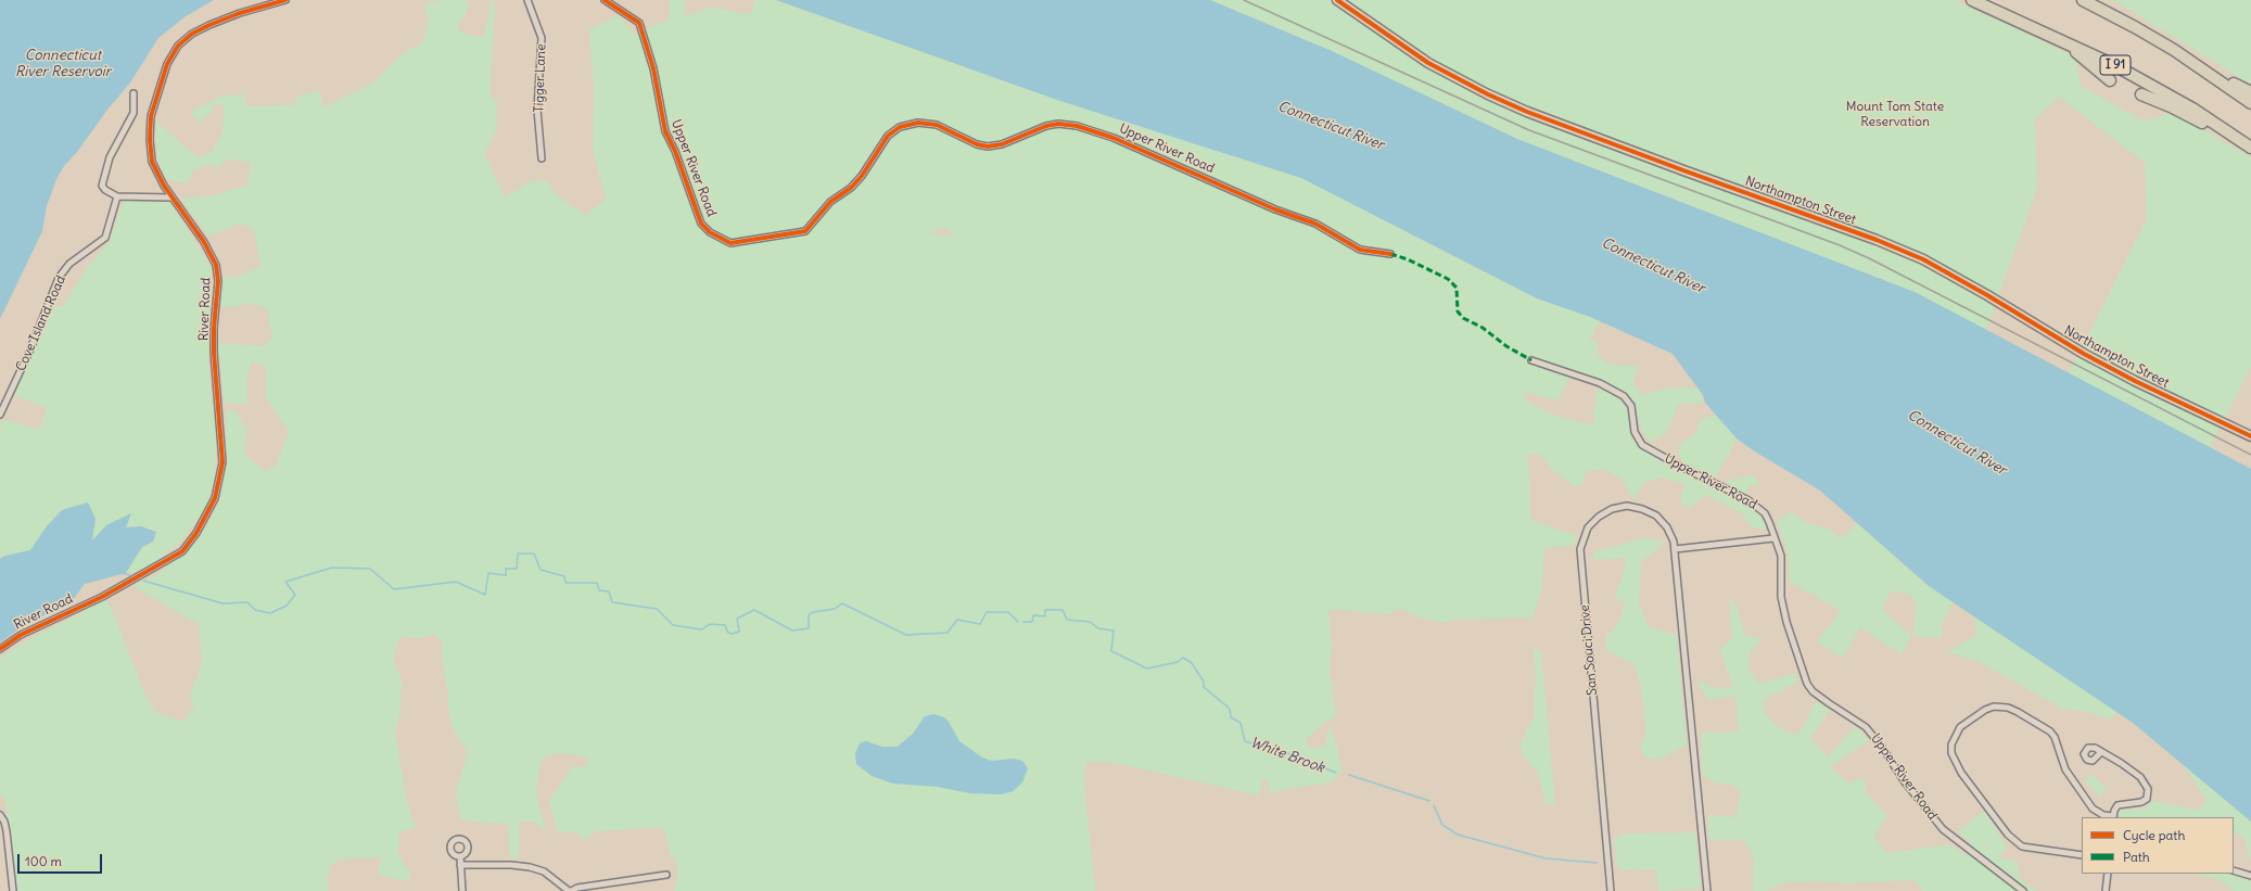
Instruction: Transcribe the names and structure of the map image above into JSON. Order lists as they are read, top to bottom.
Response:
{
  "streets": {
    "highway": ["I 91"],
    "main road": ["Northampton Street"],
    "street": [
      "Tigger Lane",
      "Upper River Road",
      "River Road",
      "Cove Island Road",
      "San Souci Drive"
    ]
  },
  "water": ["Connecticut River Reservoir", "Connecticut River", "White Brook"],
  "parks": ["Mount Tom State Reservation"],
  "legend": ["Cycle path", "Path"],
  "scale_bar": "100 m"
}
